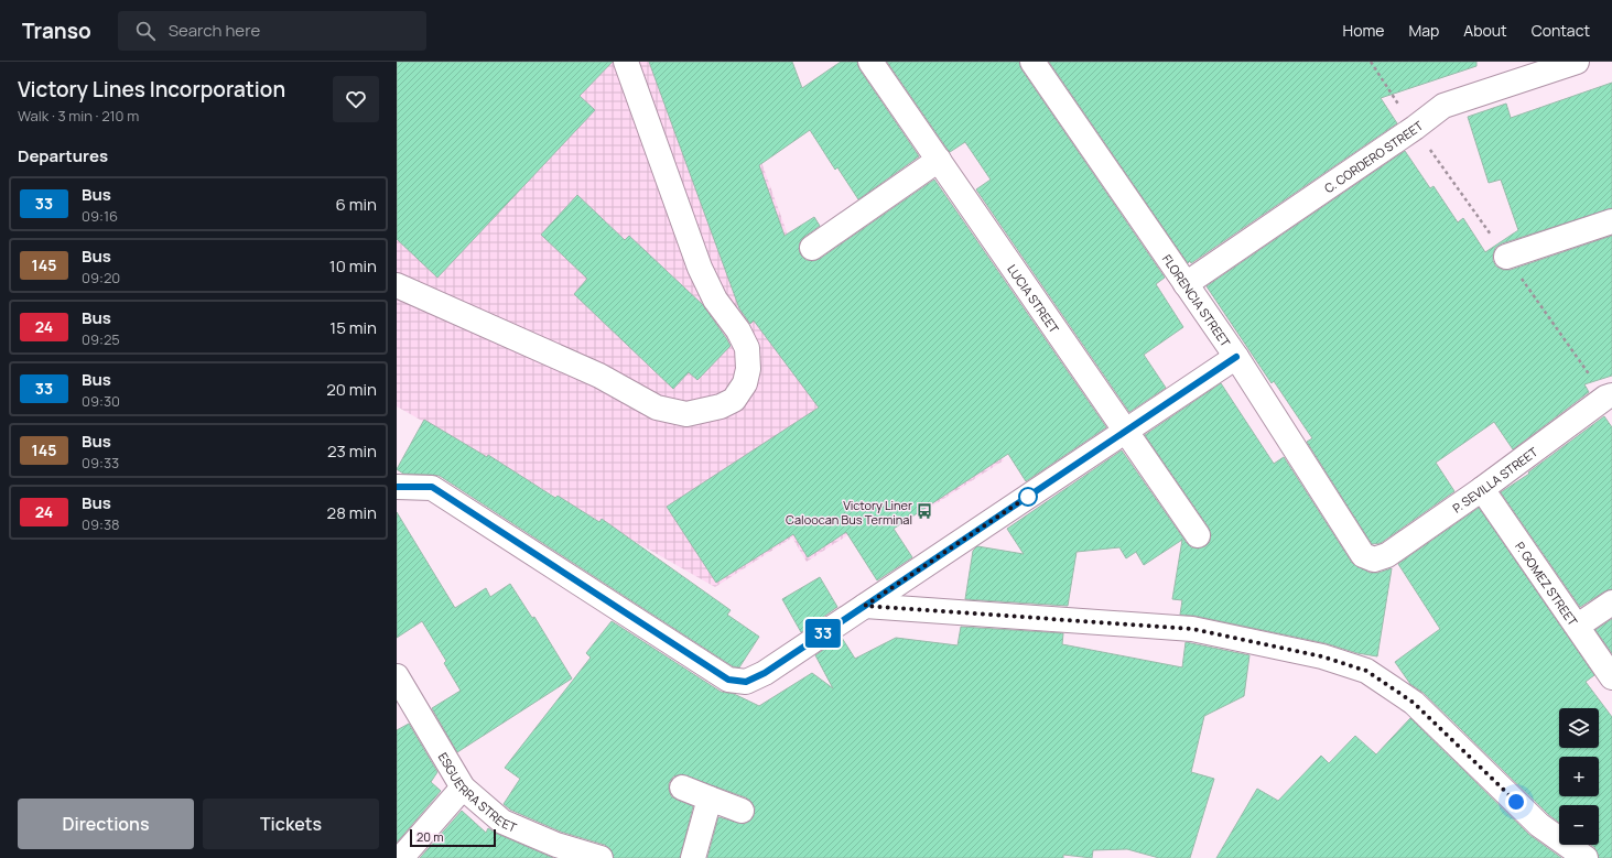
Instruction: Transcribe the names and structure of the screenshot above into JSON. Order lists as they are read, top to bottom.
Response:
{
  "streets": {
    "street": [
      "C. CORDERO STREET",
      "LUCIA STREET",
      "FLORENCIA STREET",
      "P. SEVILLA STREET",
      "P. GOMEZ STREET",
      "ESGUERRA STREET"
    ]
  },
  "crossings": [
    ["C. CORDERO STREET", "FLORENCIA STREET"],
    ["FLORENCIA STREET", "P. SEVILLA STREET"],
    ["P. SEVILLA STREET", "P. GOMEZ STREET"]
  ],
  "places": {
    "bus stop": ["Victory Liner Caloocan Bus Terminal"]
  },
  "lines": ["bus line 33"],
  "scale_bar": "20 m",
  "page": {
    "header": "Transo",
    "search": "Search here",
    "nav": [
      "Home",
      "Map",
      "About",
      "Contact"
    ],
    "heading": [
      ["Victory Lines Incorporation", "Walk · 3 min · 210 m"],
      "Departures"
    ],
    "on_map": "33",
    "list": [
      {
        "mark": "33",
        "name": "Bus",
        "note": "09:16",
        "value": "6 min"
      },
      {
        "mark": "145",
        "name": "Bus",
        "note": "09:20",
        "value": "10 min"
      },
      {
        "mark": "24",
        "name": "Bus",
        "note": "09:25",
        "value": "15 min"
      },
      {
        "mark": "33",
        "name": "Bus",
        "note": "09:30",
        "value": "20 min"
      },
      {
        "mark": "145",
        "name": "Bus",
        "note": "09:33",
        "value": "23 min"
      },
      {
        "mark": "24",
        "name": "Bus",
        "note": "09:38",
        "value": "28 min"
      }
    ],
    "map_buttons": ["+", "−"],
    "buttons": ["Directions", "Tickets"],
    "scale": "20 m"
  }
}
